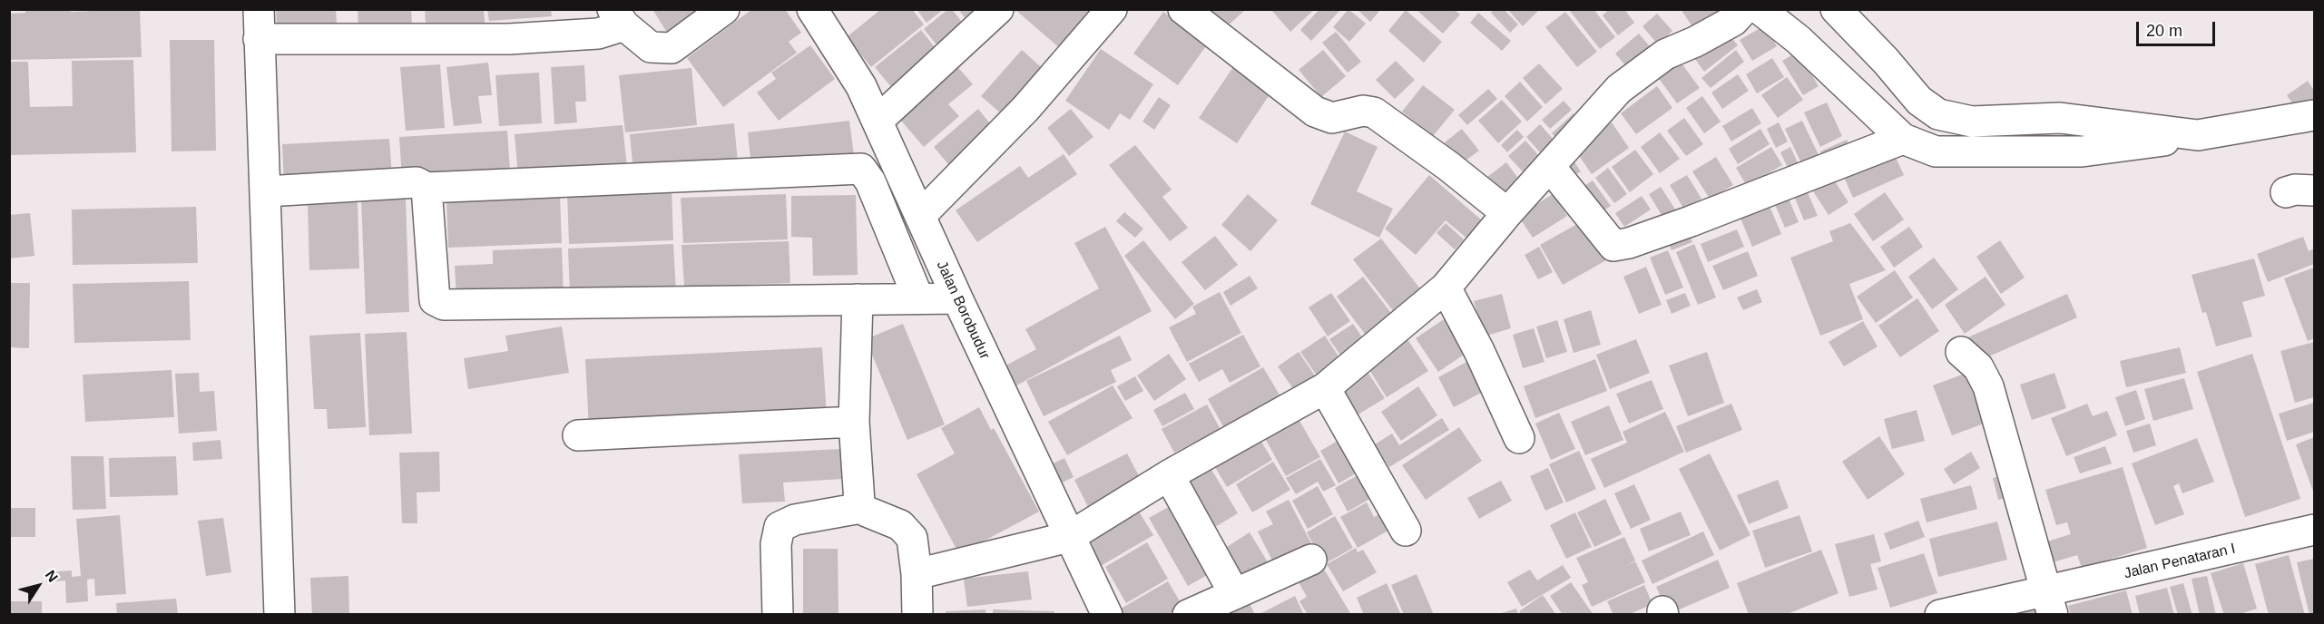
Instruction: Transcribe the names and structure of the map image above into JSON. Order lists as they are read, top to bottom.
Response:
{
  "streets": {
    "street": ["Jalan Borobudur", "Jalan Penataran I"]
  },
  "scale_bar": "20 m",
  "north": "top right"
}
